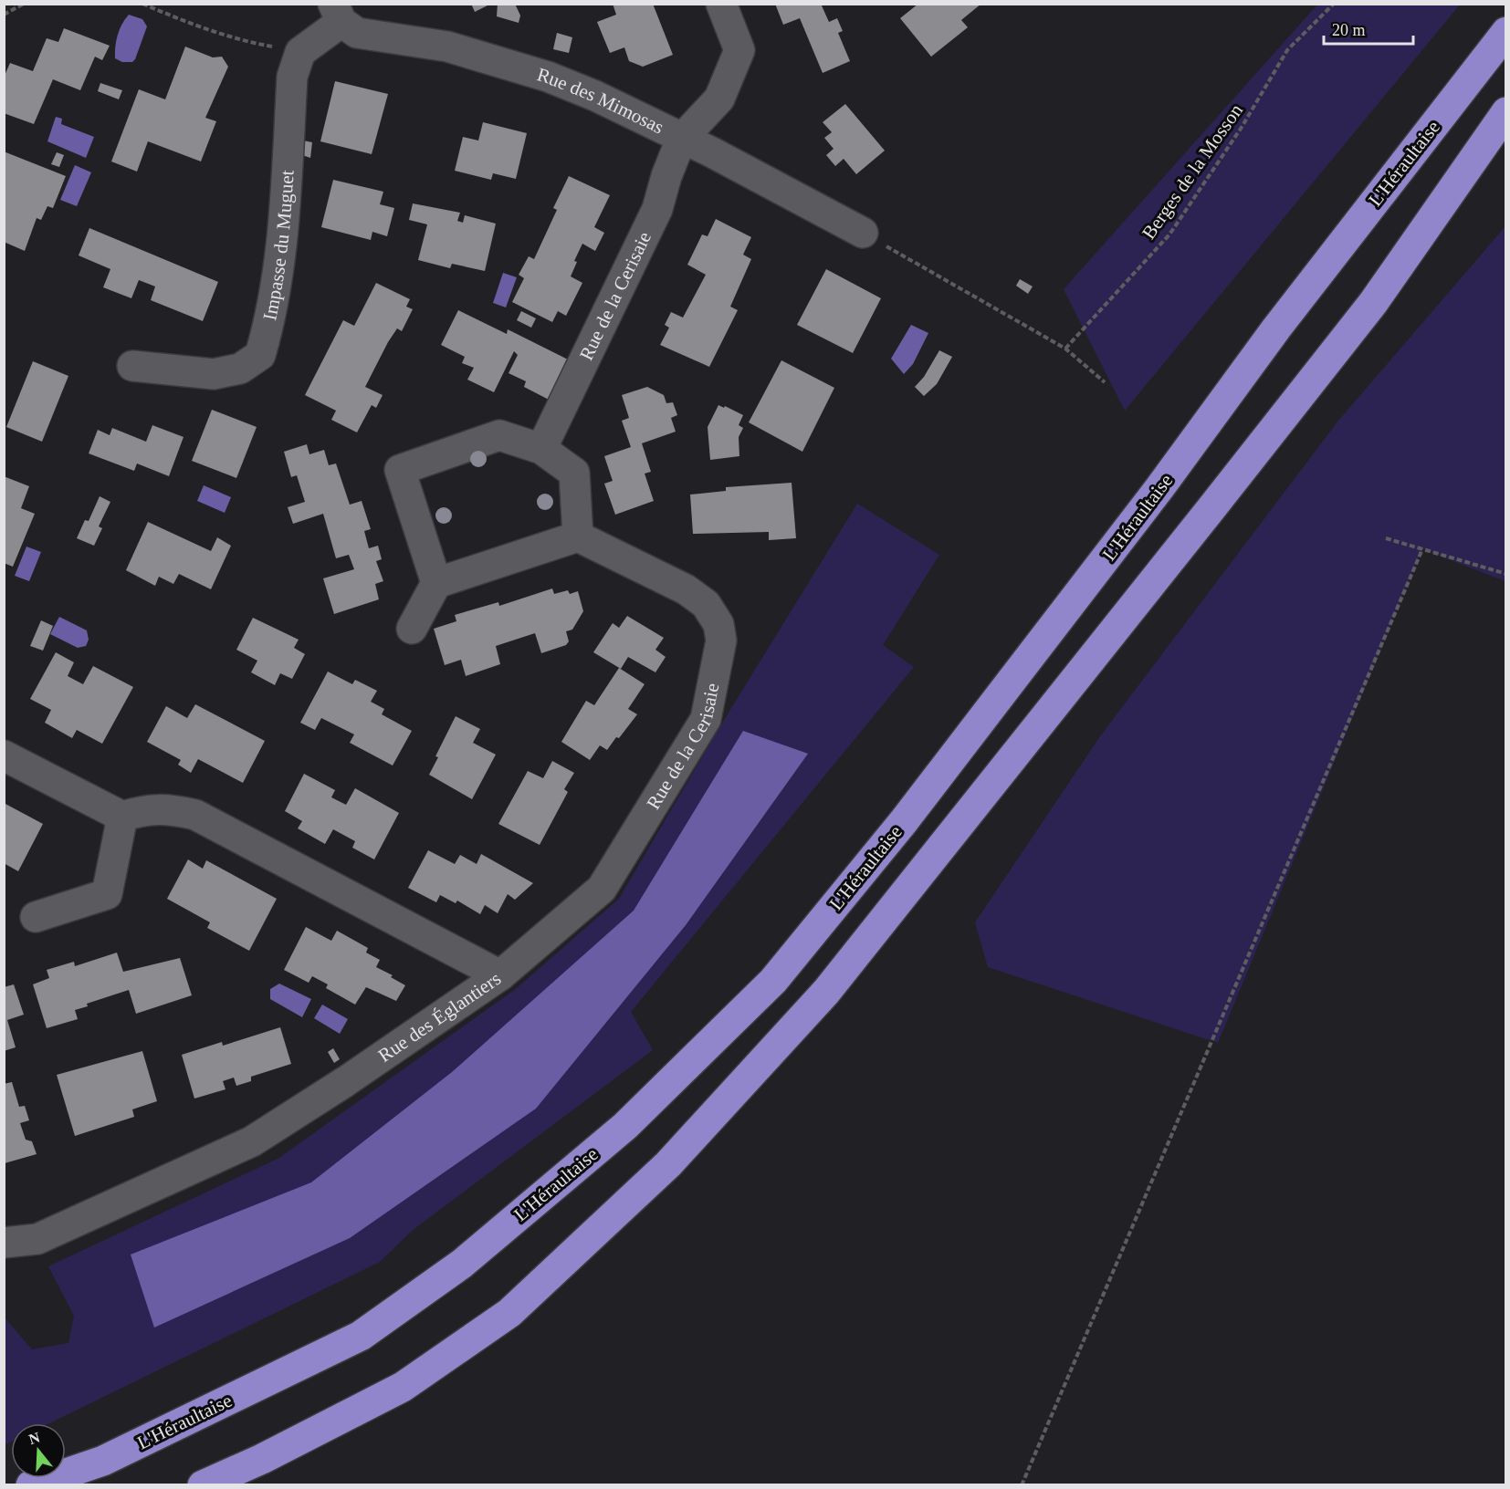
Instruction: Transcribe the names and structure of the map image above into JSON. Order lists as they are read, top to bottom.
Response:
{
  "streets": {
    "highway": ["L'Héraultaise"],
    "street": [
      "Rue des Mimosas",
      "Impasse du Muguet",
      "Rue de la Cerisaie",
      "Rue des Églantiers"
    ],
    "path": ["Berges de la Mosson"]
  },
  "crossings": [
    ["Rue des Mimosas", "Rue de la Cerisaie"],
    ["Rue de la Cerisaie", "Rue des Églantiers"]
  ],
  "scale_bar": "20 m",
  "north": "top"
}
